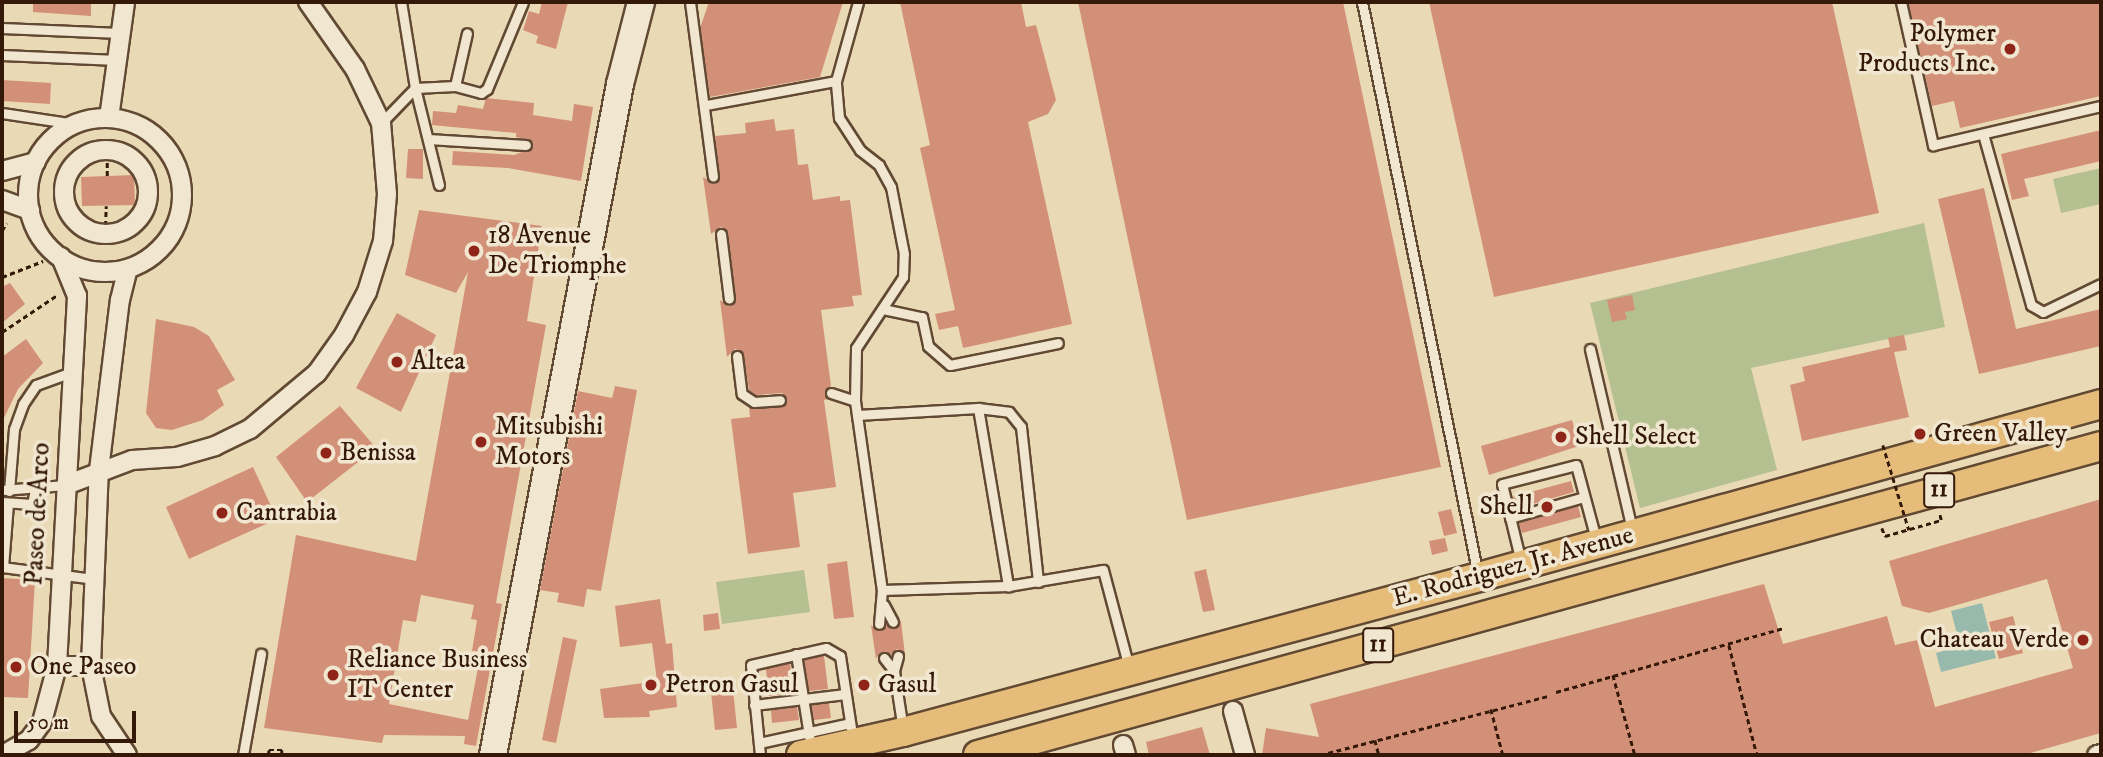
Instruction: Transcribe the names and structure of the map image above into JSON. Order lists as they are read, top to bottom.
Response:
{
  "streets": {
    "main road": ["11", "E. Rodriguez Jr. Avenue"],
    "street": ["Paseo de Arco"]
  },
  "places": [
    "Polymer Products Inc.",
    "18 Avenue De Triomphe",
    "Altea",
    "Green Valley",
    "Shell Select",
    "Mitsubishi Motors",
    "Benissa",
    "Shell",
    "Cantrabia",
    "Chateau Verde",
    "One Paseo",
    "Reliance Business IT Center",
    "Petron Gasul",
    "Gasul"
  ],
  "scale_bar": "50 m"
}
